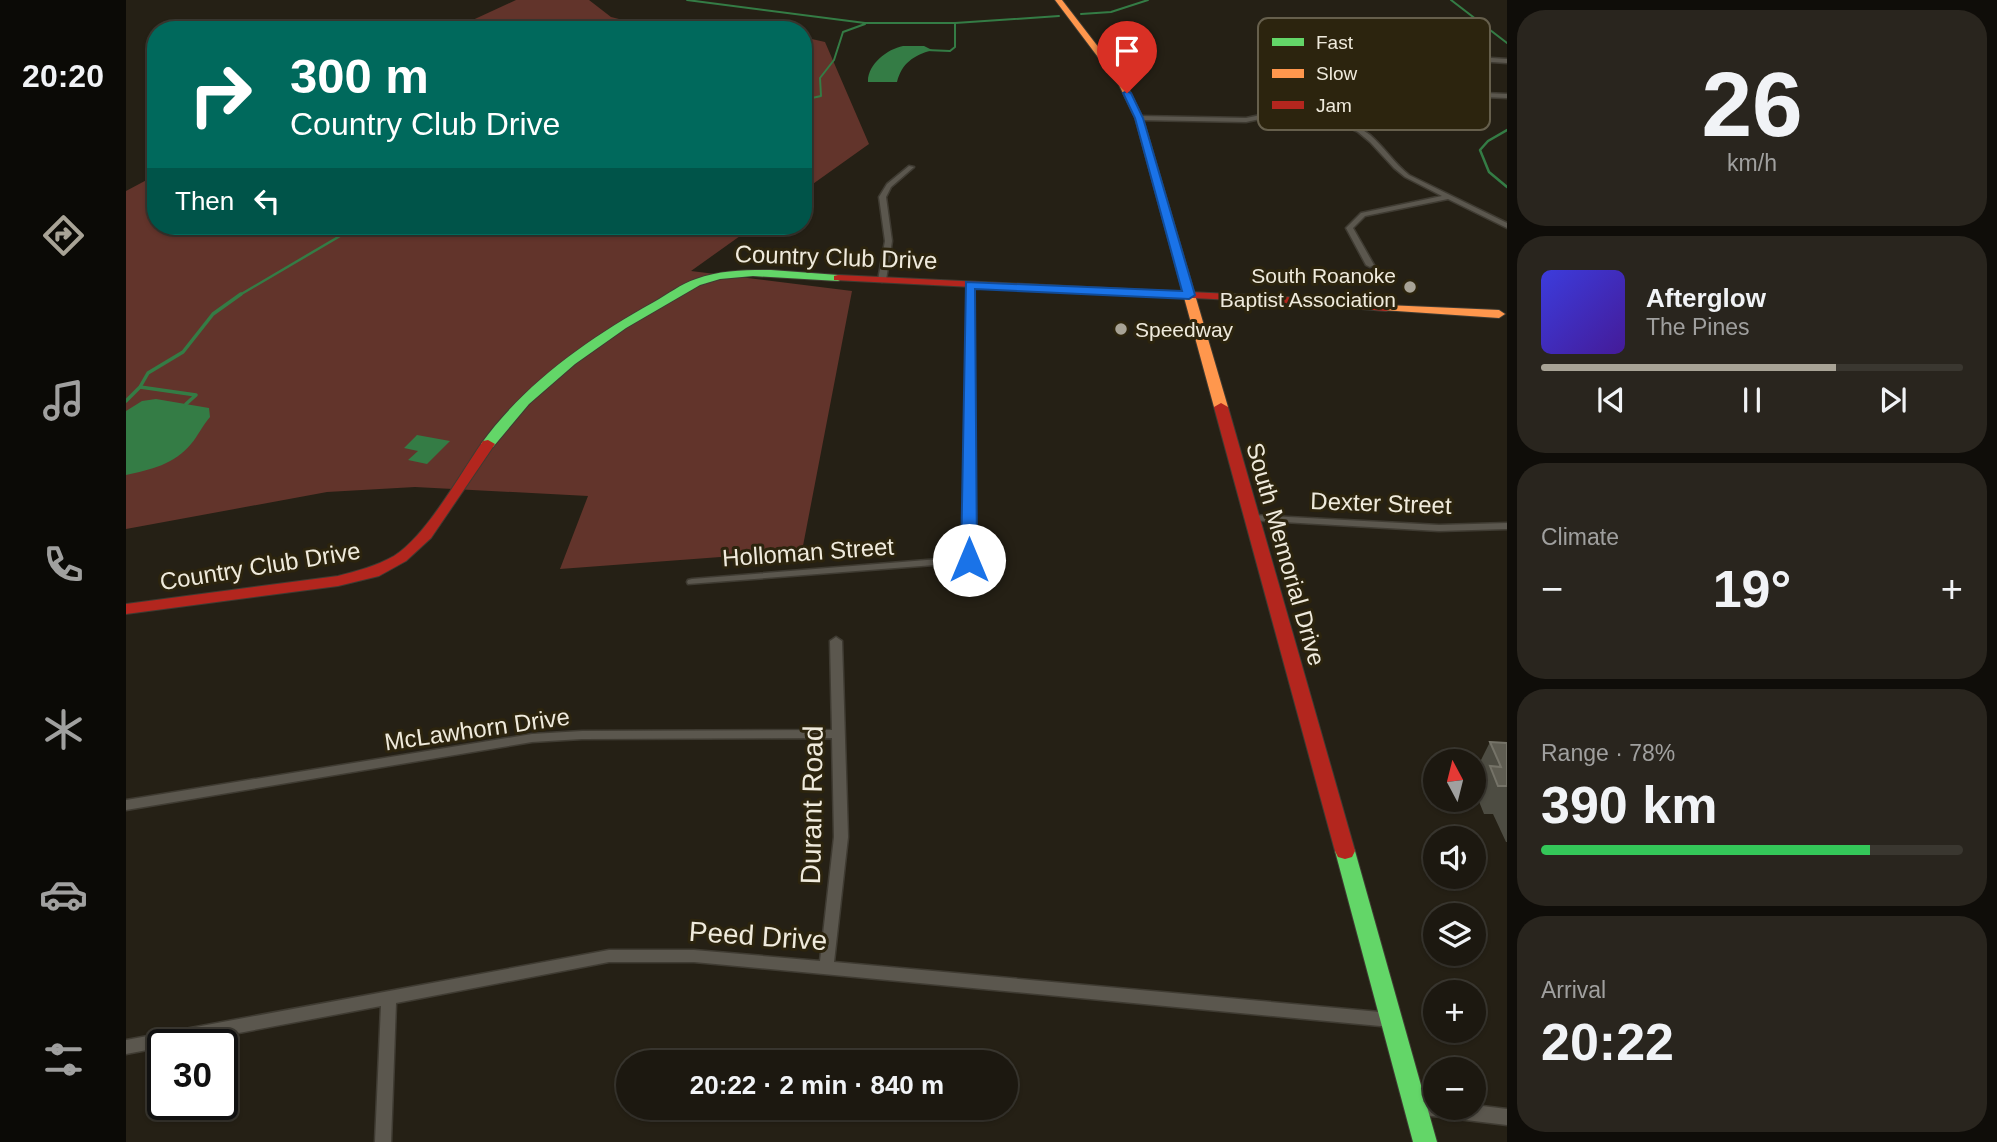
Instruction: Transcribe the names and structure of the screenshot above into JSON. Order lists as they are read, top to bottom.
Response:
{
  "streets": {
    "main road": ["Country Club Drive", "South Memorial Drive"],
    "street": [
      "Dexter Street",
      "Holloman Street",
      "McLawhorn Drive",
      "Durant Road",
      "Peed Drive"
    ]
  },
  "crossings": [
    ["Country Club Drive", "Holloman Street"],
    ["Country Club Drive", "South Memorial Drive"],
    ["Dexter Street", "South Memorial Drive"],
    ["South Memorial Drive", "Peed Drive"],
    ["McLawhorn Drive", "Durant Road"],
    ["Durant Road", "Peed Drive"]
  ],
  "places": ["South Roanoke Baptist Association", "Speedway"],
  "legend": ["Fast", "Slow", "Jam"],
  "north": "top",
  "page": {
    "tabs": "20:20",
    "tile": [
      ["26", "km/h"],
      "Climate",
      ["Range · 78%", "390 km"],
      ["Arrival", "20:22"]
    ],
    "turn": ["300 m", "Country Club Drive"],
    "then": "Then",
    "song": ["Afterglow", "The Pines"],
    "heat": ["−", "19°", "+"],
    "map_buttons": ["+", "−"],
    "limit": "30",
    "trip": "20:22 · 2 min · 840 m"
  }
}
